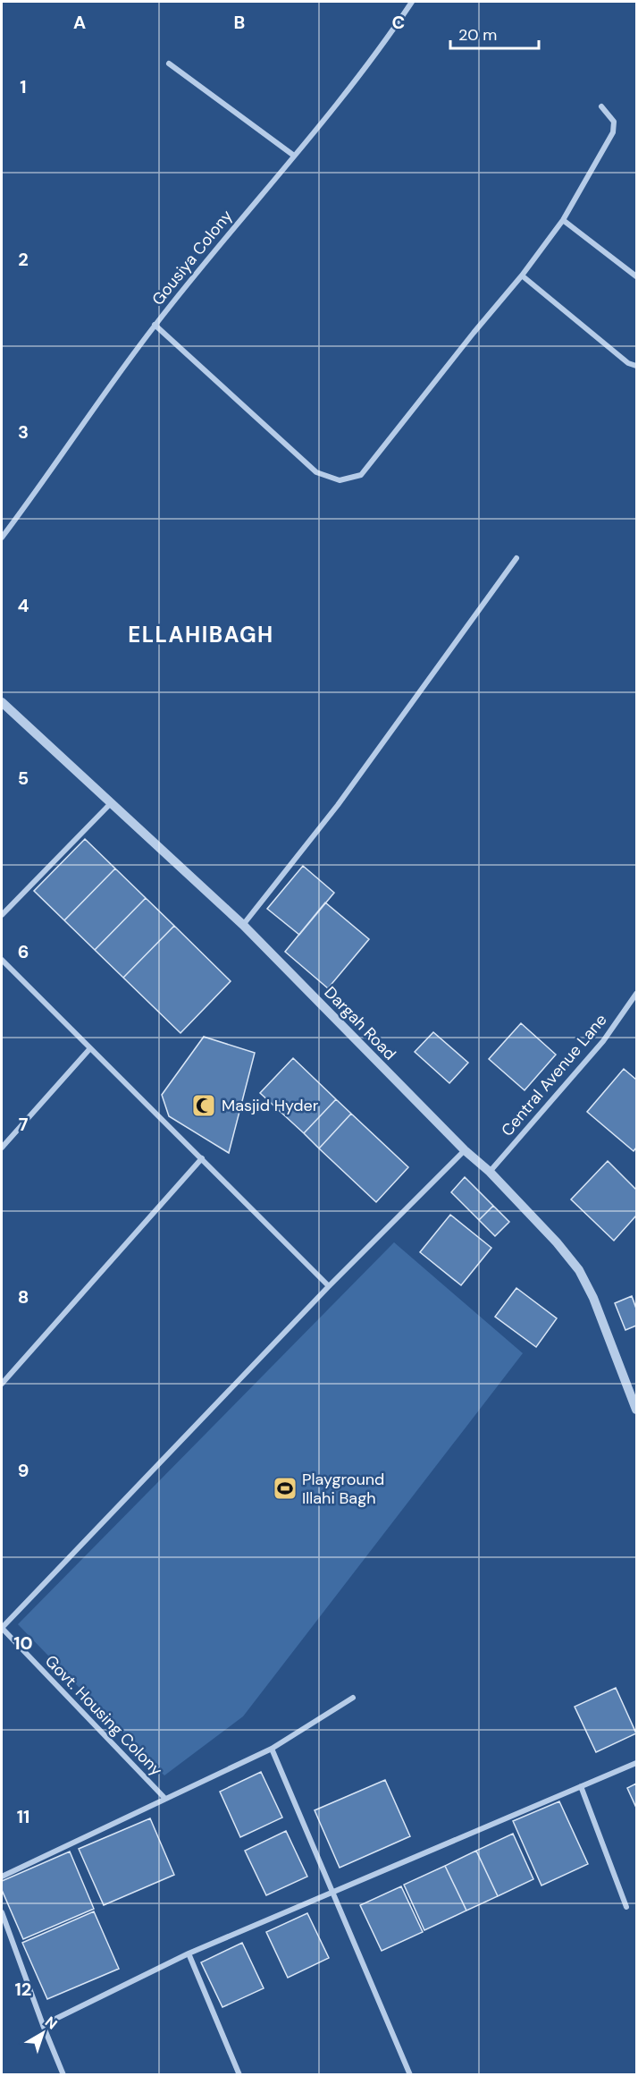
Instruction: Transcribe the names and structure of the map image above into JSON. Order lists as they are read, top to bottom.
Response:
{
  "streets": {
    "street": [
      "Gousiya Colony",
      "Dargah Road",
      "Central Avenue Lane",
      "Govt. Housing Colony"
    ]
  },
  "crossings": [
    ["Dargah Road", "Central Avenue Lane"]
  ],
  "districts": ["ELLAHIBAGH"],
  "places": {
    "mosque": ["Masjid Hyder"],
    "sports": ["Playground Illahi Bagh"]
  },
  "scale_bar": "20 m",
  "north": "top right",
  "grid": {
    "columns": ["A", "B", "C"],
    "rows": [
      "1",
      "2",
      "3",
      "4",
      "5",
      "6",
      "7",
      "8",
      "9",
      "10",
      "11",
      "12"
    ]
  }
}
